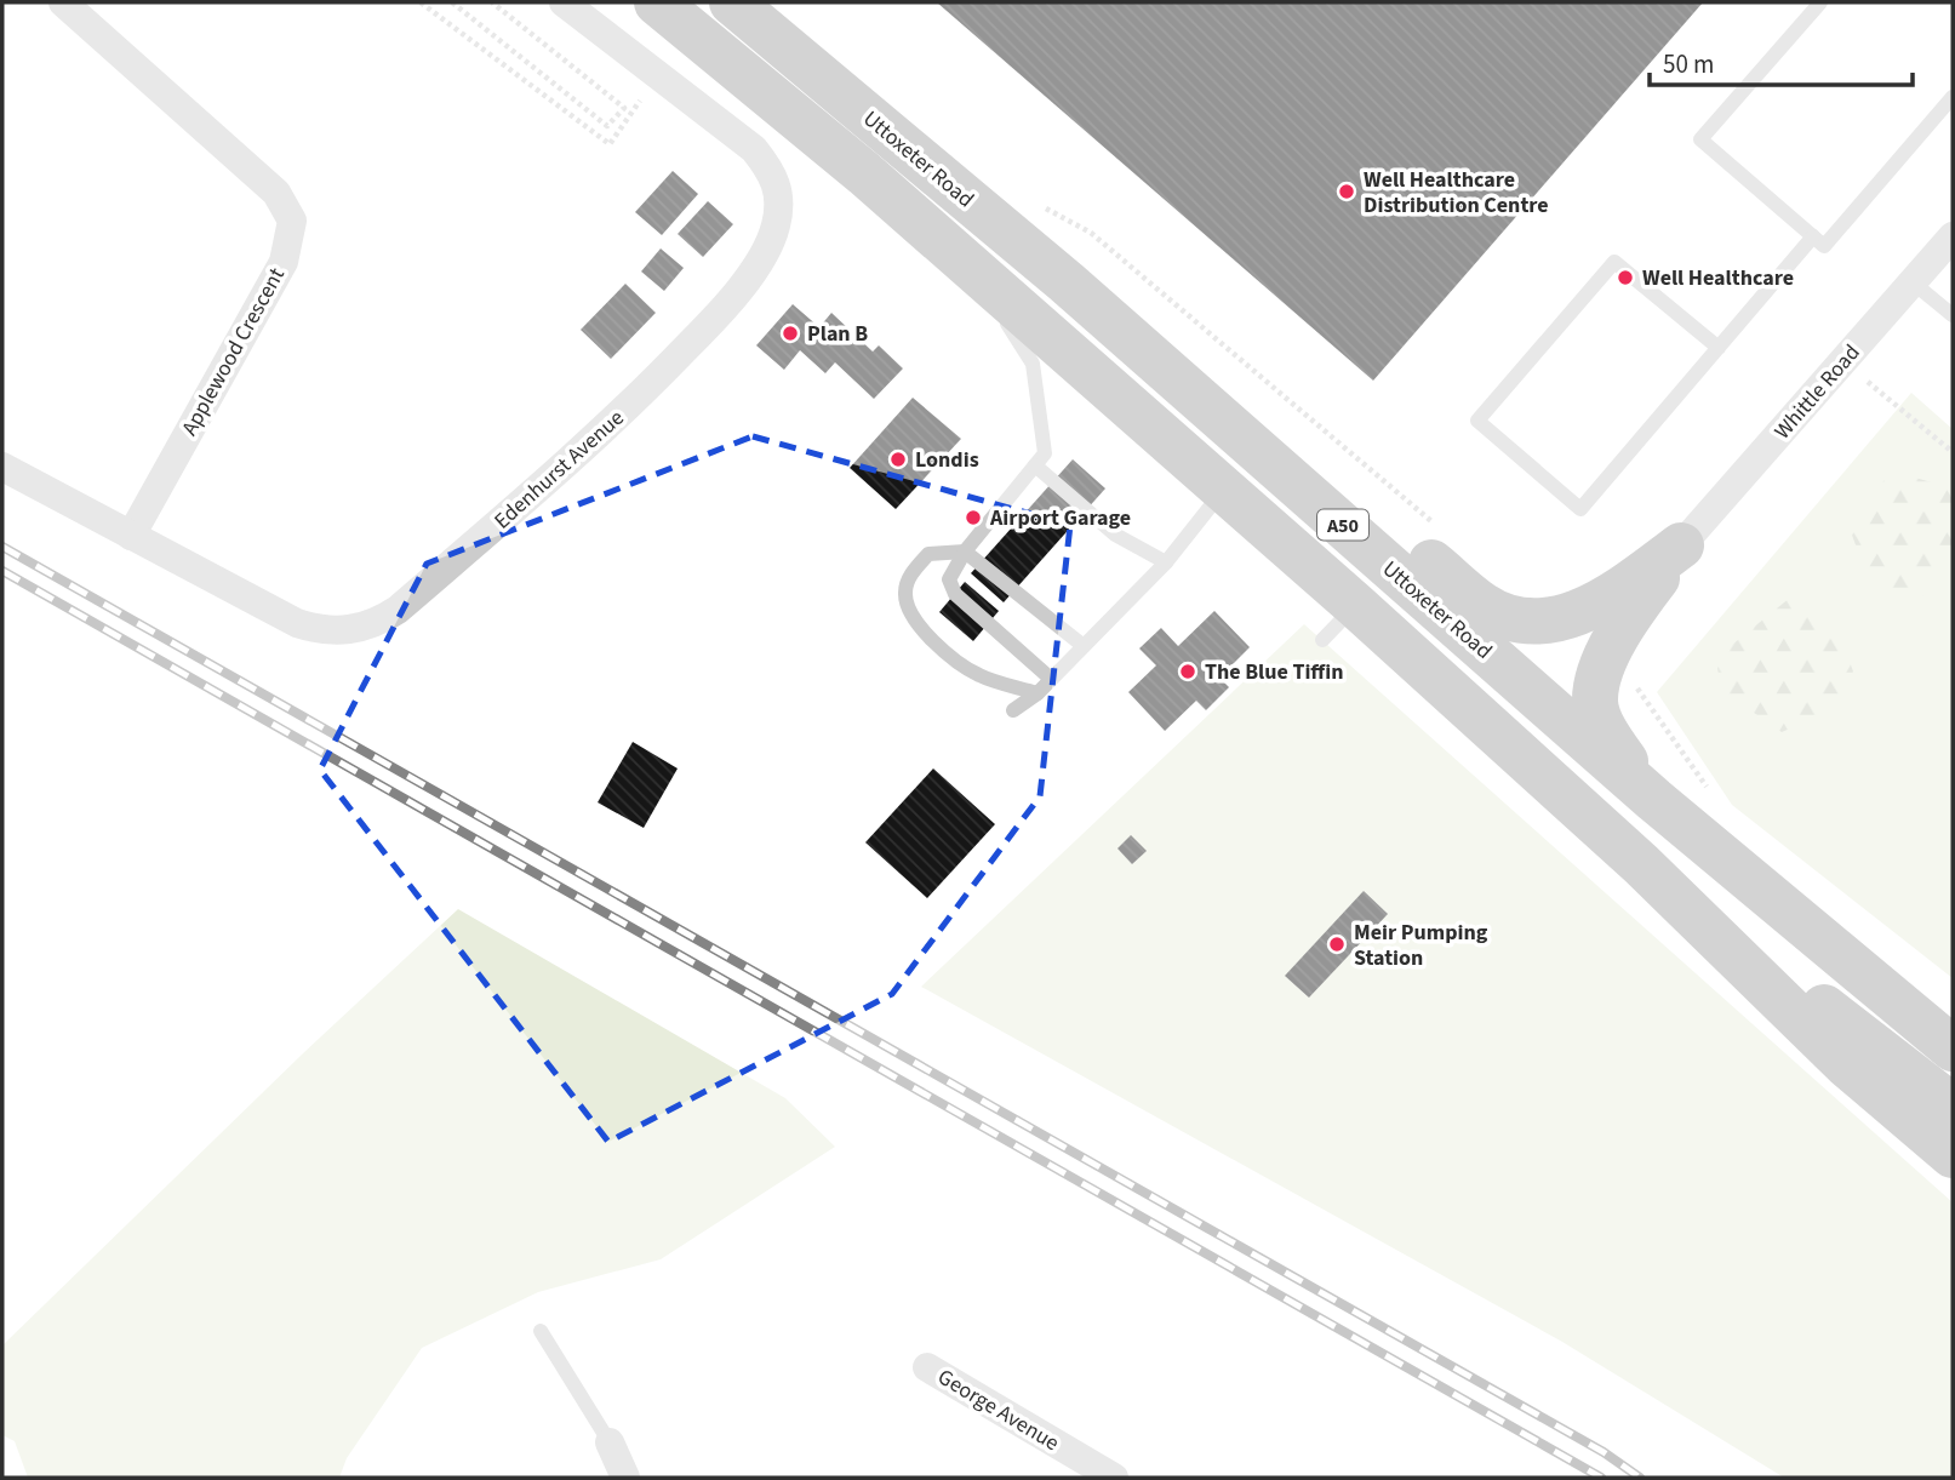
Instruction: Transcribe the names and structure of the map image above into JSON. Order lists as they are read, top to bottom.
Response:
{
  "streets": {
    "highway": ["Uttoxeter Road", "A50"],
    "street": [
      "Applewood Crescent",
      "Whittle Road",
      "Edenhurst Avenue",
      "George Avenue"
    ]
  },
  "crossings": [
    ["Applewood Crescent", "Edenhurst Avenue"]
  ],
  "places": [
    "Well Healthcare Distribution Centre",
    "Well Healthcare",
    "Plan B",
    "Londis",
    "Airport Garage",
    "The Blue Tiffin",
    "Meir Pumping Station"
  ],
  "scale_bar": "50 m"
}
